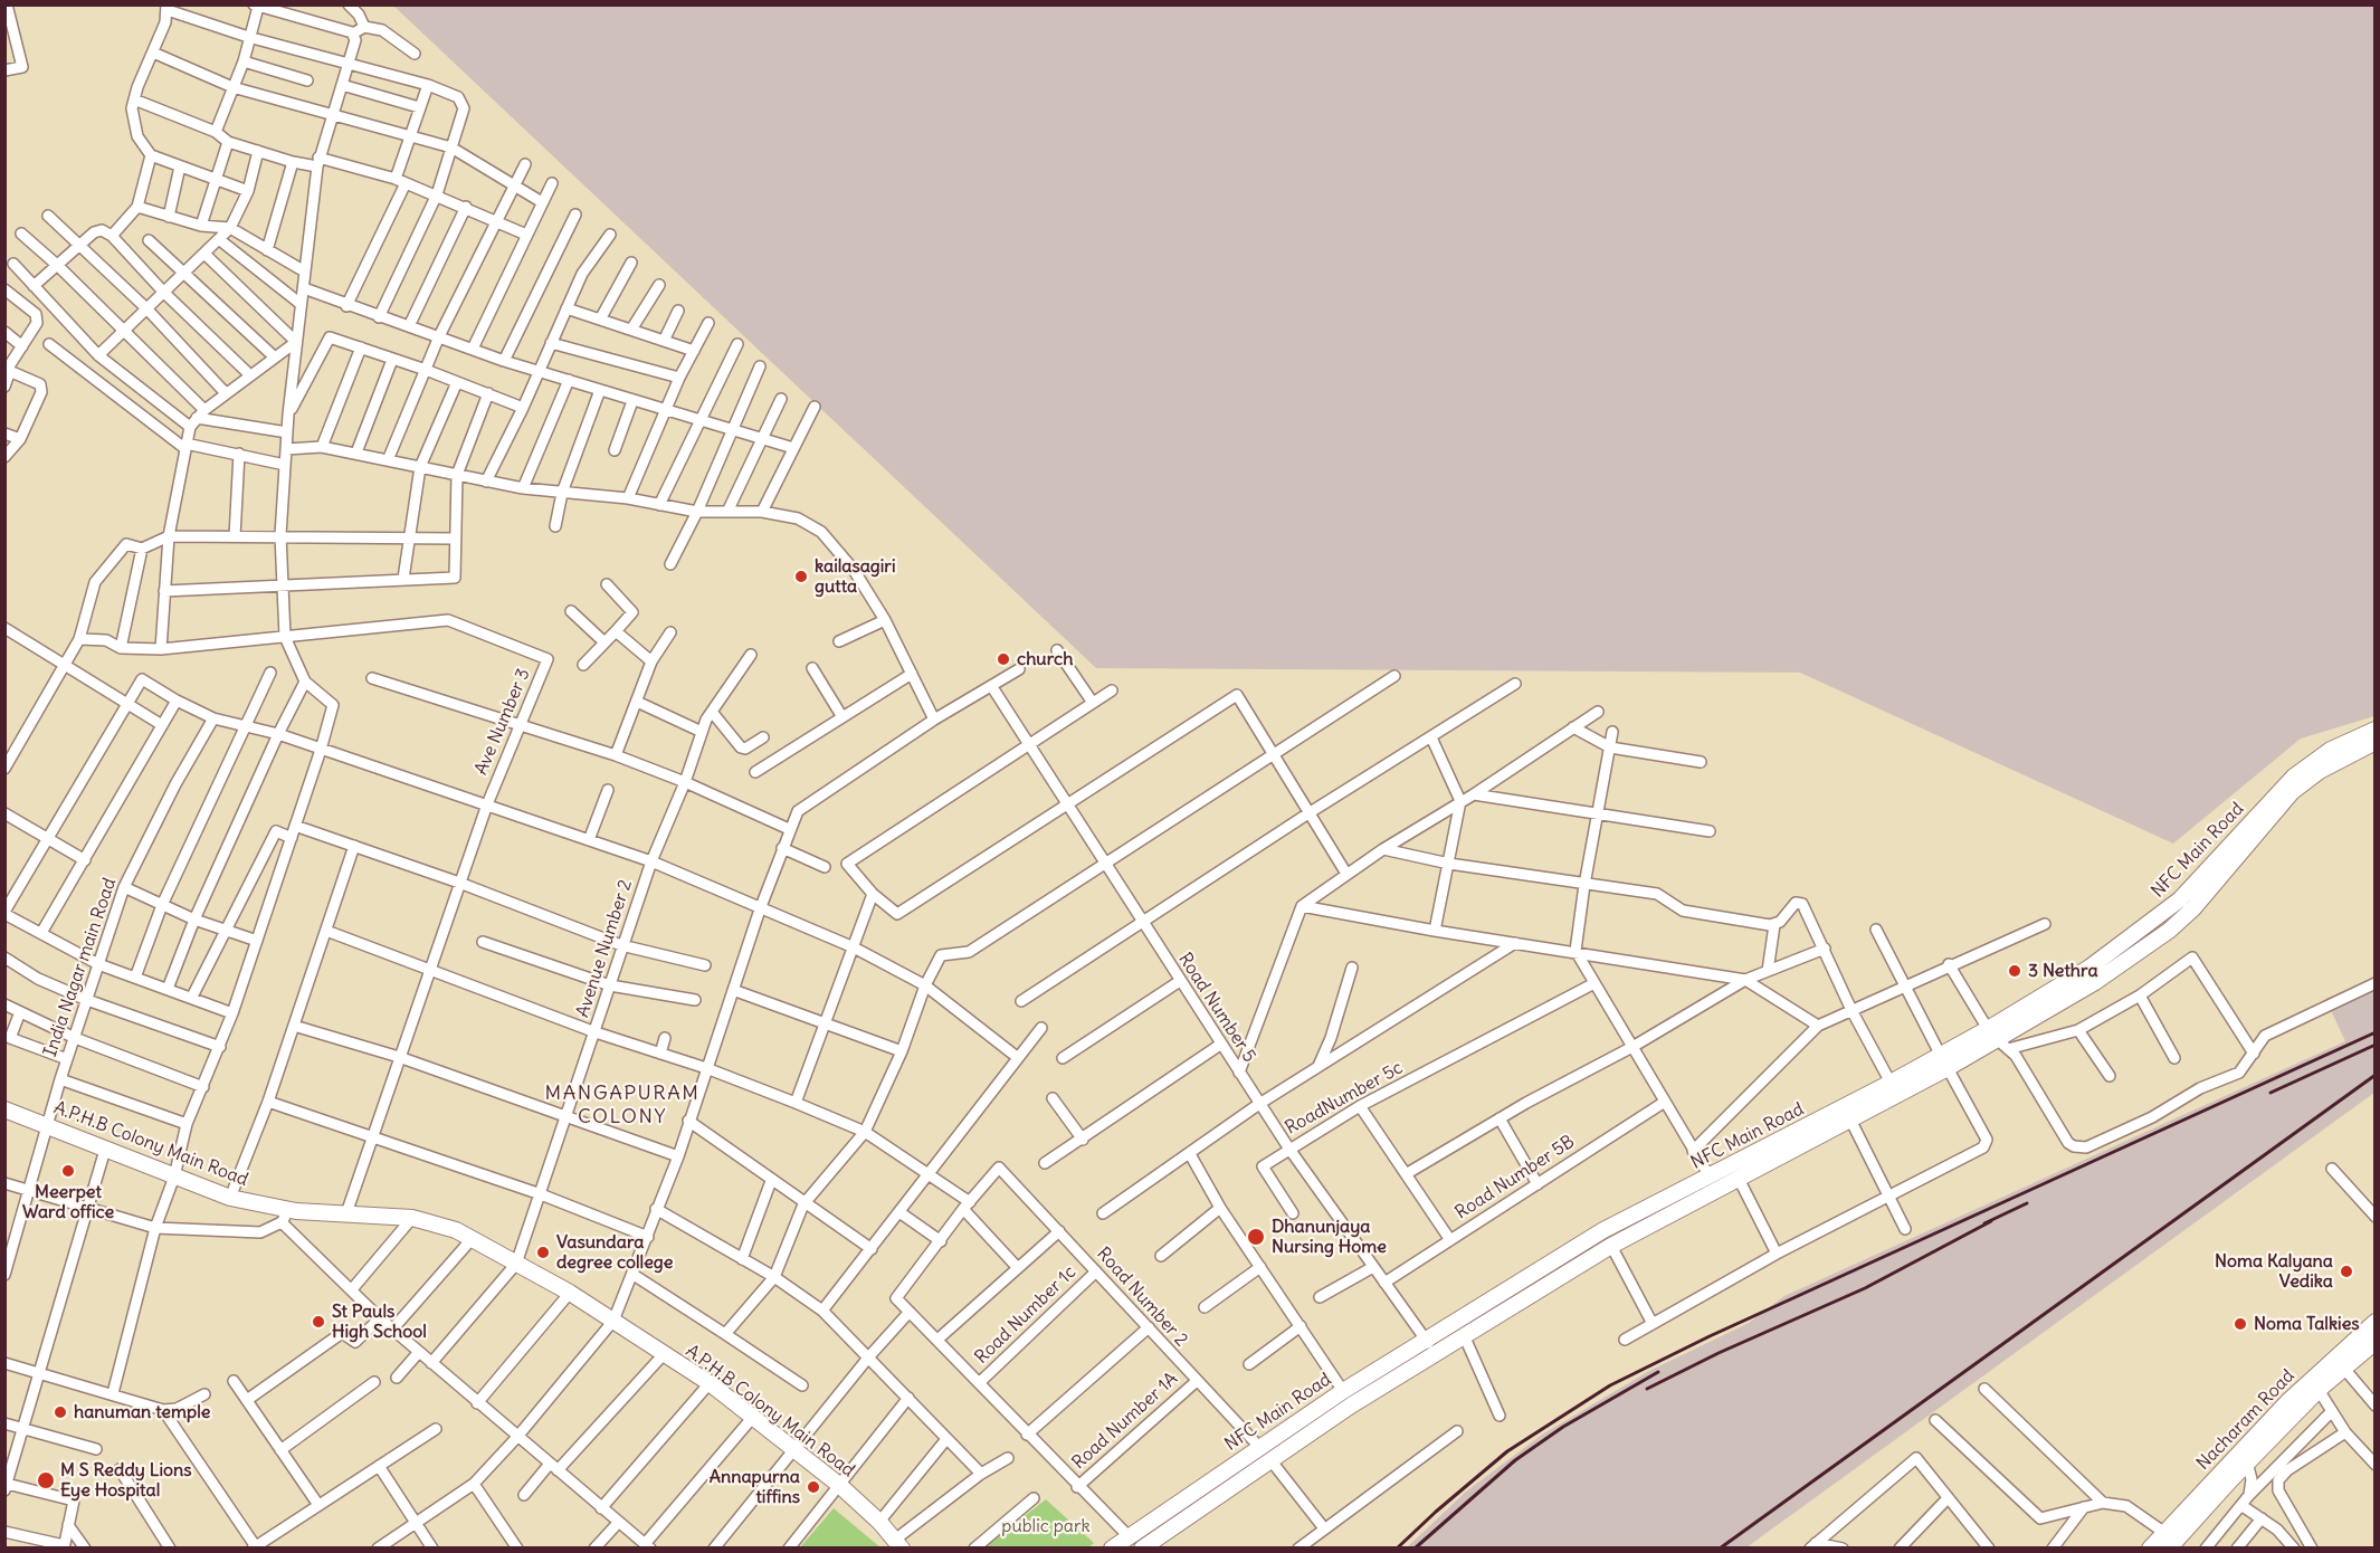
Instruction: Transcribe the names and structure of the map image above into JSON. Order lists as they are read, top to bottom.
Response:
{
  "streets": {
    "main road": ["NFC Main Road", "A.P.H.B Colony Main Road", "Nacharam Road"],
    "street": [
      "Ave Number 3",
      "Avenue Number 2",
      "India Nagar main Road",
      "Road Number 5",
      "RoadNumber 5c",
      "Road Number 5B",
      "Road Number 2",
      "Road Number 1c",
      "Road Number 1A"
    ]
  },
  "crossings": [
    ["Ave Number 3", "A.P.H.B Colony Main Road"],
    ["NFC Main Road", "Road Number 5"],
    ["NFC Main Road", "Road Number 2"],
    ["Avenue Number 2", "A.P.H.B Colony Main Road"],
    ["India Nagar main Road", "A.P.H.B Colony Main Road"],
    ["Road Number 5", "RoadNumber 5c"],
    ["Road Number 5", "Road Number 5B"],
    ["Road Number 2", "Road Number 1c"],
    ["Road Number 2", "Road Number 1A"]
  ],
  "districts": ["MANGAPURAM COLONY"],
  "parks": ["public park"],
  "places": [
    "kailasagiri gutta",
    "church",
    "3 Nethra",
    "Meerpet Ward office",
    "Dhanunjaya Nursing Home",
    "Vasundara degree college",
    "Noma Kalyana Vedika",
    "St Pauls High School",
    "Noma Talkies",
    "hanuman temple",
    "M S Reddy Lions Eye Hospital",
    "Annapurna tiffins"
  ]
}
